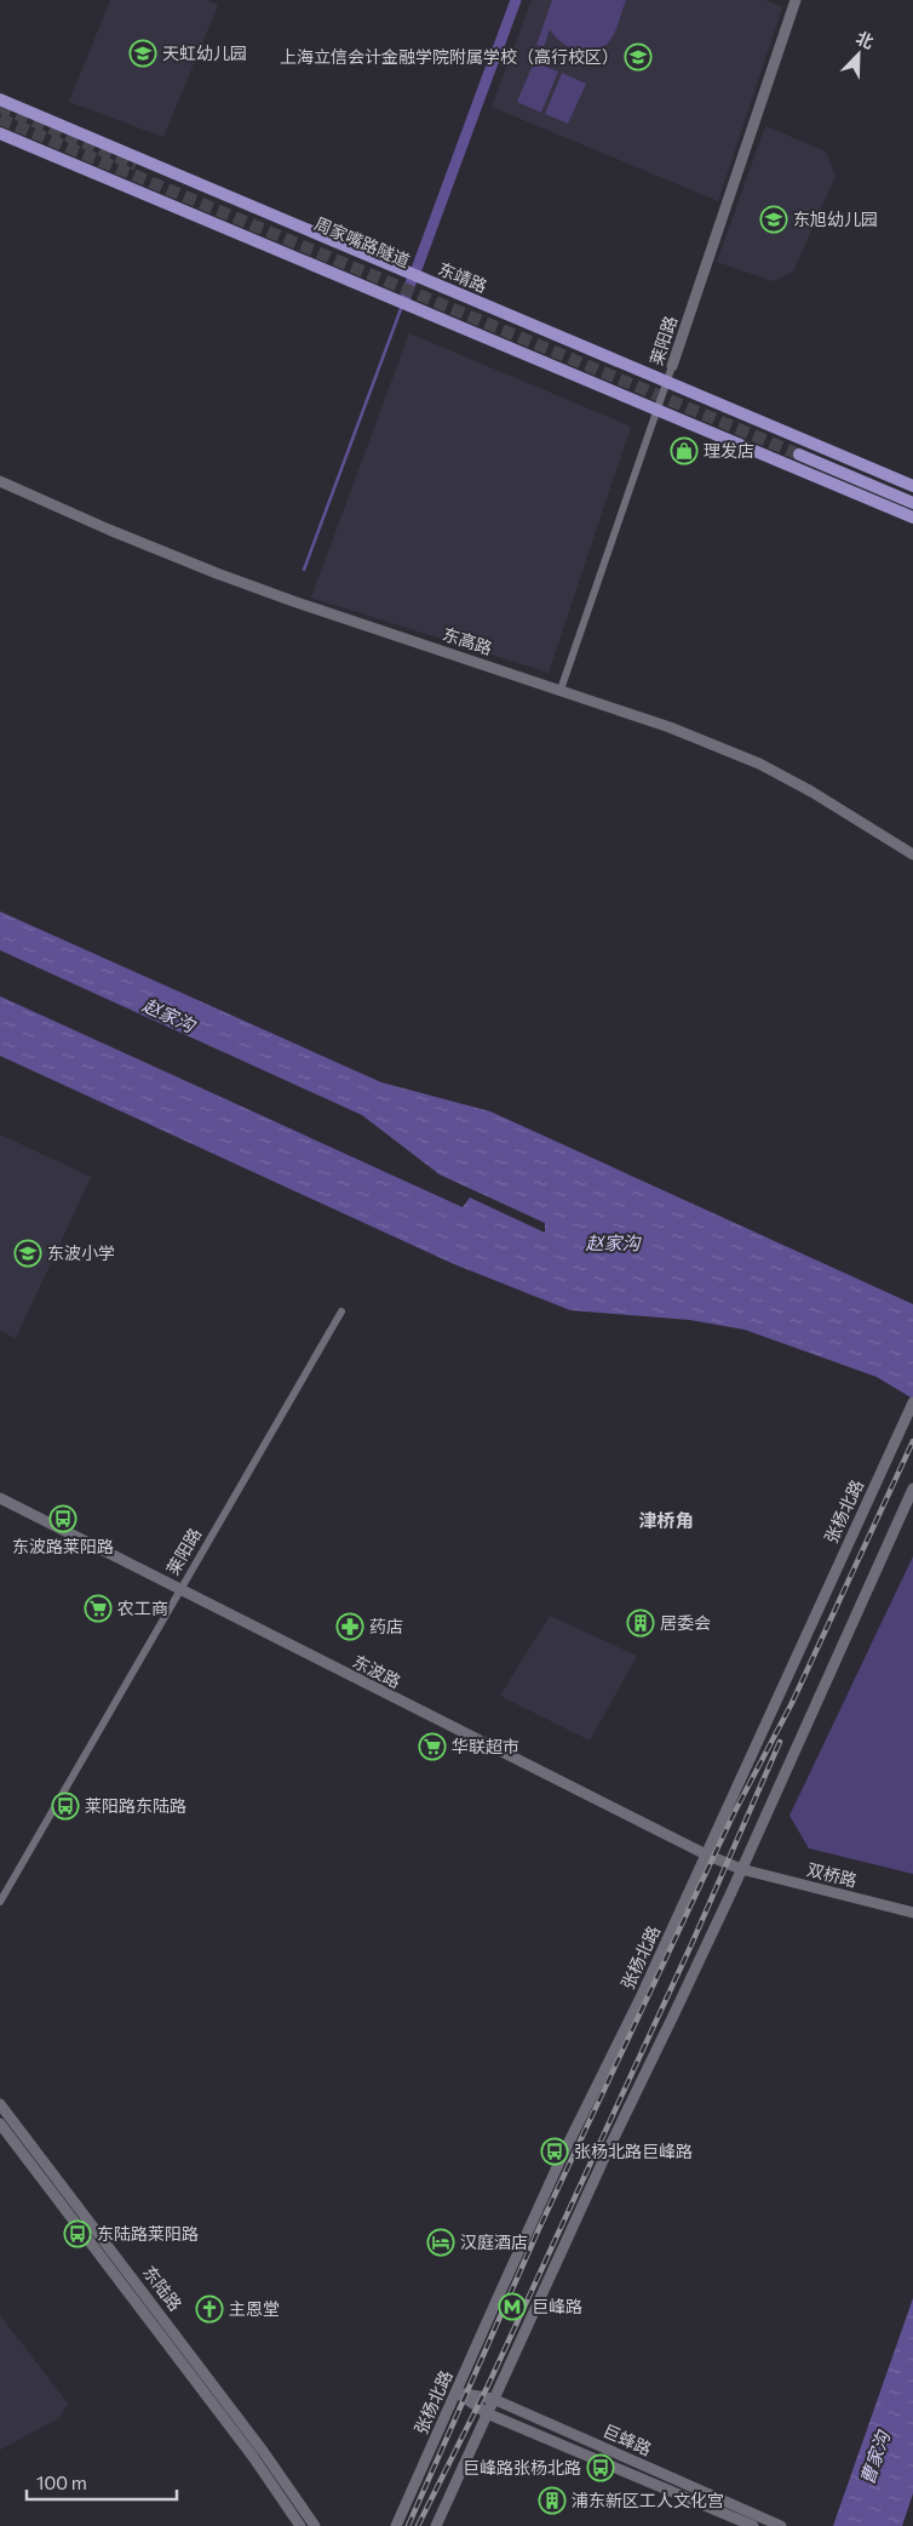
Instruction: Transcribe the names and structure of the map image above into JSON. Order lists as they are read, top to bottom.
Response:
{
  "streets": {
    "main road": [
      "周家嘴路隧道",
      "东靖路",
      "莱阳路",
      "东高路",
      "张杨北路",
      "东波路",
      "双桥路",
      "东陆路",
      "巨蜂路"
    ]
  },
  "crossings": [
    ["周家嘴路隧道", "东靖路"],
    ["东靖路", "莱阳路"],
    ["莱阳路", "东高路"],
    ["莱阳路", "东波路"],
    ["张杨北路", "东波路"],
    ["张杨北路", "巨蜂路"],
    ["东波路", "双桥路"]
  ],
  "districts": ["津桥角"],
  "water": ["赵家沟", "曹家沟"],
  "places": {
    "school or university": [
      "天虹幼儿园",
      "上海立信会计金融学院附属学校（高行校区）",
      "东旭幼儿园",
      "东波小学"
    ],
    "shop": ["理发店"],
    "bus stop": [
      "东波路莱阳路",
      "莱阳路东陆路",
      "张杨北路巨峰路",
      "东陆路莱阳路",
      "巨峰路张杨北路"
    ],
    "supermarket": ["农工商", "华联超市"],
    "building": ["居委会", "浦东新区工人文化宫"],
    "pharmacy": ["药店"],
    "hotel": ["汉庭酒店"],
    "metro station": ["巨峰路"],
    "church": ["主恩堂"]
  },
  "scale_bar": "100 m",
  "north": "top right"
}
